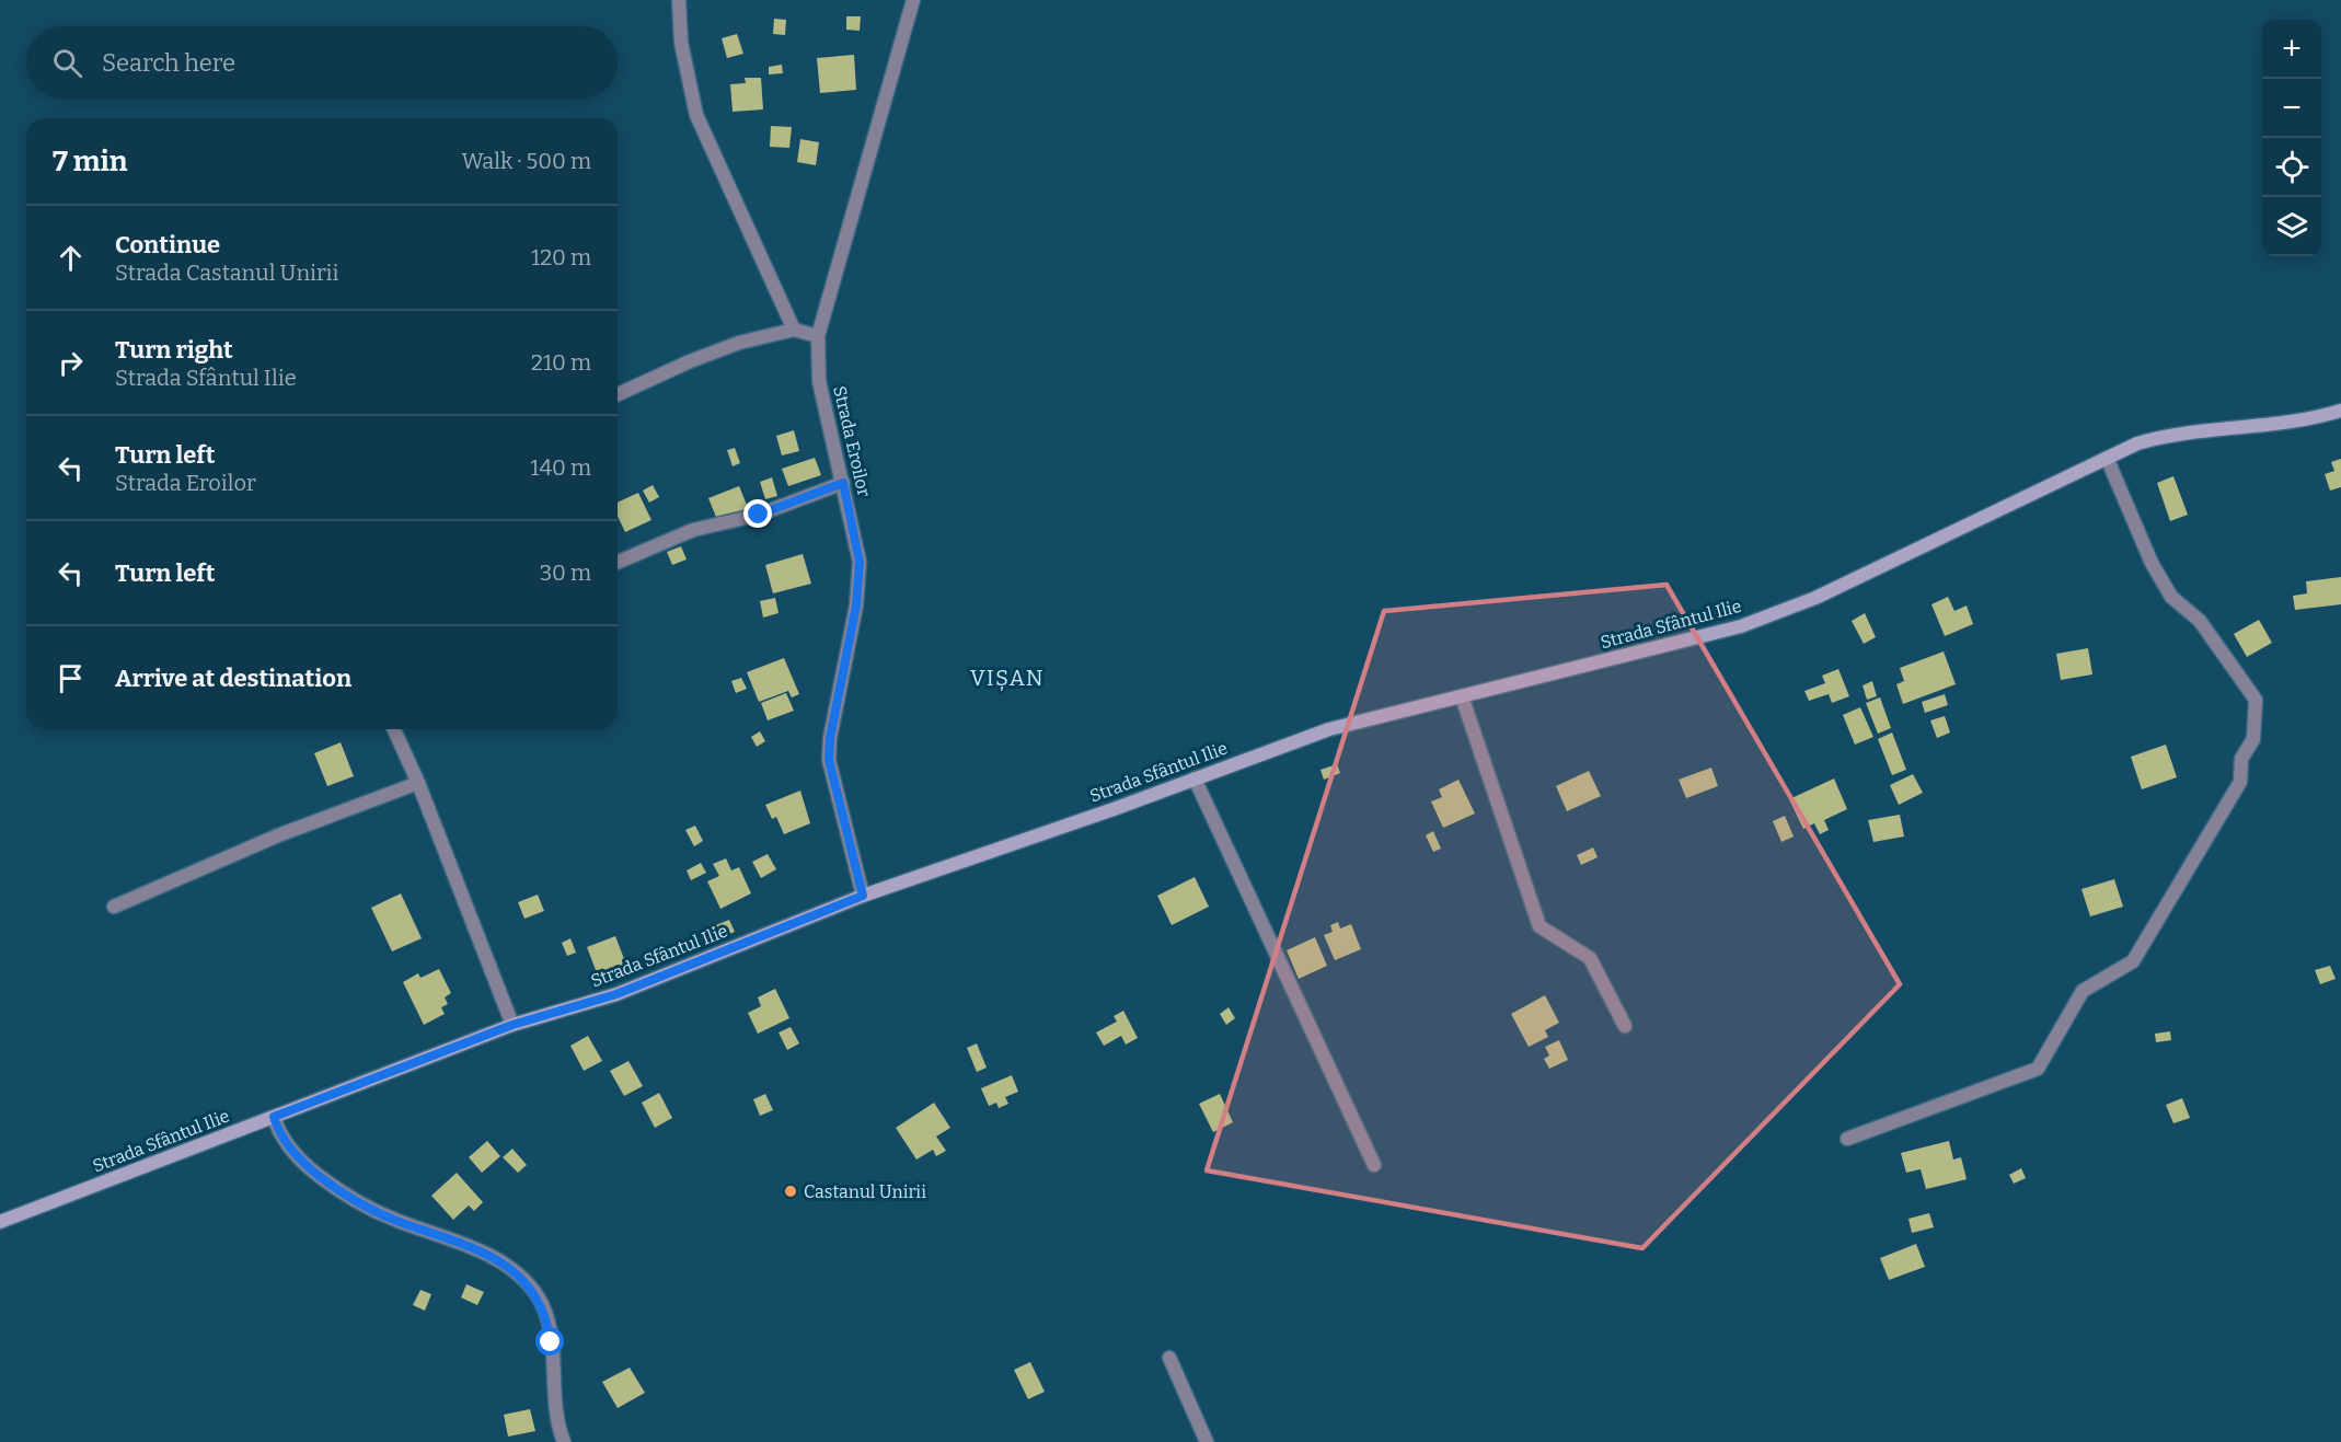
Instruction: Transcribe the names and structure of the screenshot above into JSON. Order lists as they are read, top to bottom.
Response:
{
  "streets": {
    "street": ["Strada Eroilor", "Strada Sfântul Ilie"]
  },
  "crossings": [
    ["Strada Eroilor", "Strada Sfântul Ilie"]
  ],
  "districts": ["VIȘAN"],
  "places": ["Castanul Unirii"],
  "page": {
    "map_buttons": ["+", "−"],
    "search": "Search here",
    "heading": ["7 min", "Walk · 500 m"],
    "list": [
      ["Continue", "Strada Castanul Unirii", "120 m"],
      ["Turn right", "Strada Sfântul Ilie", "210 m"],
      ["Turn left", "Strada Eroilor", "140 m"],
      ["Turn left", "30 m"],
      "Arrive at destination"
    ]
  }
}
